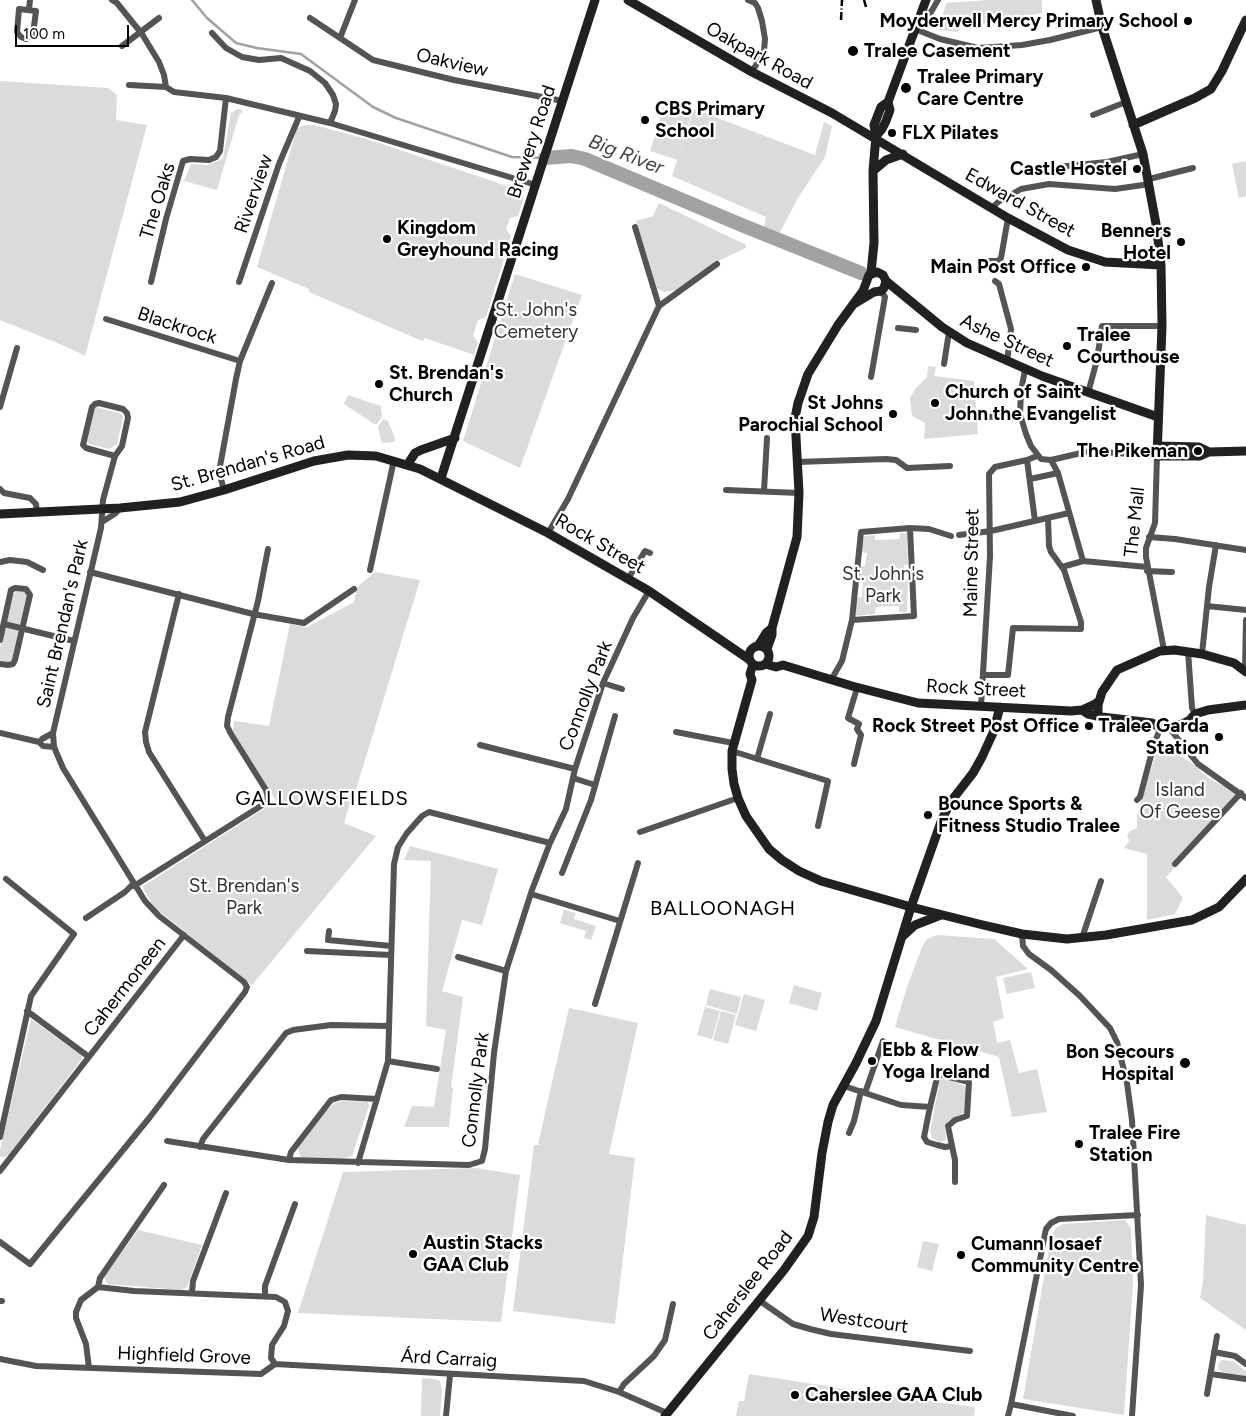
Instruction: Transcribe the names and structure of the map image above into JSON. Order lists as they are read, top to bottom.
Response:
{
  "streets": {
    "main road": [
      "Oakpark Road",
      "Brewery Road",
      "Edward Street",
      "Ashe Street",
      "St. Brendan's Road",
      "The Mall",
      "Rock Street",
      "Caherslee Road"
    ],
    "street": [
      "Oakview",
      "Riverview",
      "The Oaks",
      "Blackrock",
      "Maine Street",
      "Saint Brendan's Park",
      "Connolly Park",
      "Cahermoneen",
      "Westcourt",
      "Highfield Grove",
      "Árd Carraig"
    ]
  },
  "crossings": [
    ["Oakpark Road", "Edward Street"],
    ["Oakview", "Brewery Road"],
    ["Brewery Road", "St. Brendan's Road"],
    ["Brewery Road", "Rock Street"],
    ["Edward Street", "The Mall"],
    ["Ashe Street", "The Mall"],
    ["St. Brendan's Road", "Rock Street"],
    ["St. Brendan's Road", "Saint Brendan's Park"],
    ["Rock Street", "Maine Street"],
    ["Rock Street", "Connolly Park"],
    ["Rock Street", "Caherslee Road"],
    ["Saint Brendan's Park", "Cahermoneen"],
    ["Caherslee Road", "Westcourt"],
    ["Caherslee Road", "Árd Carraig"],
    ["Highfield Grove", "Árd Carraig"]
  ],
  "districts": ["GALLOWSFIELDS", "BALLOONAGH"],
  "water": ["Big River"],
  "parks": [
    "St. John's Cemetery",
    "St. John's Park",
    "Island Of Geese",
    "St. Brendan's Park"
  ],
  "places": [
    "Moyderwell Mercy Primary School",
    "Tralee Casement",
    "Tralee Primary Care Centre",
    "CBS Primary School",
    "FLX Pilates",
    "Castle Hostel",
    "Kingdom Greyhound Racing",
    "Benners Hotel",
    "Main Post Office",
    "Tralee Courthouse",
    "St. Brendan's Church",
    "Church of Saint John the Evangelist",
    "St Johns Parochial School",
    "The Pikeman",
    "Rock Street Post Office",
    "Tralee Garda Station",
    "Bounce Sports & Fitness Studio Tralee",
    "Ebb & Flow Yoga Ireland",
    "Bon Secours Hospital",
    "Tralee Fire Station",
    "Austin Stacks GAA Club",
    "Cumann Iosaef Community Centre",
    "Caherslee GAA Club"
  ],
  "scale_bar": "100 m"
}
